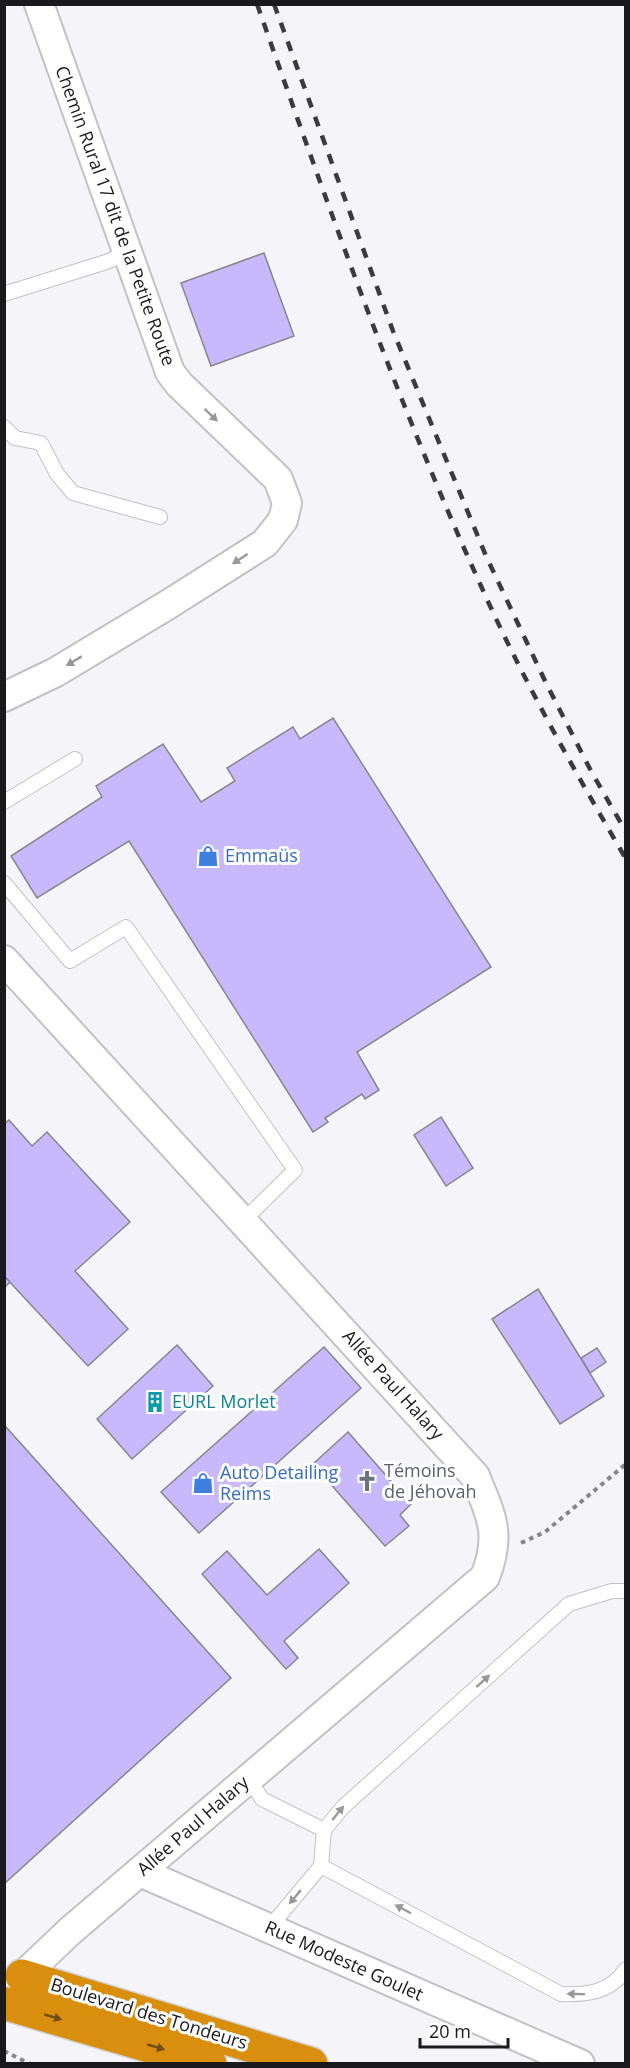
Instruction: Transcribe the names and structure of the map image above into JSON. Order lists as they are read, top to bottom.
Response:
{
  "streets": {
    "highway": ["Boulevard des Tondeurs"],
    "street": ["Chemin Rural 17 dit de la Petite Route", "Allée Paul Halary", "Rue Modeste Goulet"]
  },
  "crossings": [
    ["Allée Paul Halary", "Rue Modeste Goulet"],
    ["Allée Paul Halary", "Boulevard des Tondeurs"]
  ],
  "places": {
    "shop": ["Emmaüs", "Auto Detailing Reims"],
    "building": ["EURL Morlet"],
    "church": ["Témoins de Jéhovah"]
  },
  "scale_bar": "20 m"
}
